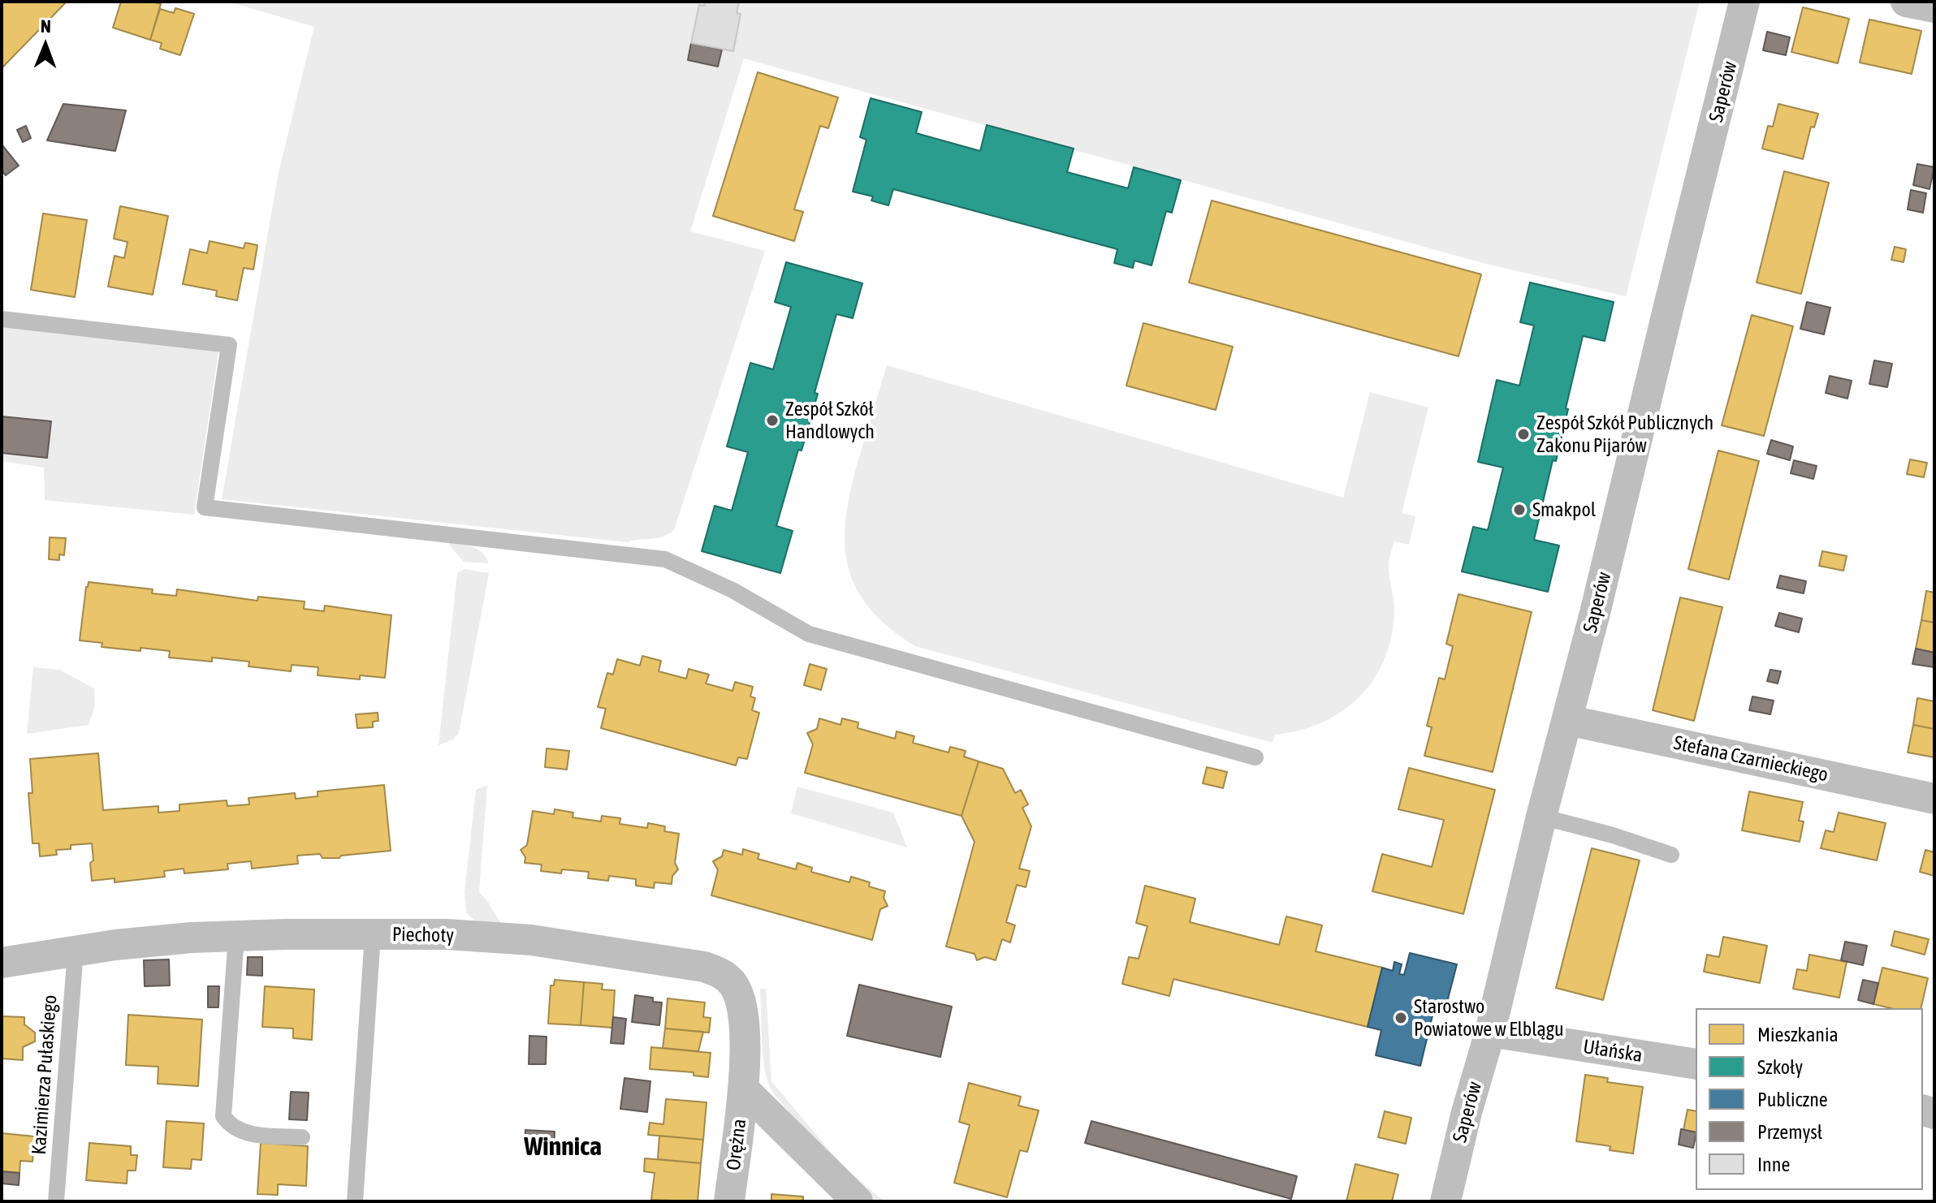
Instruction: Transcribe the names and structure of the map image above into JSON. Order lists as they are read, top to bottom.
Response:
{
  "streets": {
    "street": [
      "Saperów",
      "Stefana Czarnieckiego",
      "Piechoty",
      "Ułańska",
      "Orężna"
    ],
    "lane": ["Kazimierza Pułaskiego"]
  },
  "crossings": [
    ["Saperów", "Stefana Czarnieckiego"],
    ["Saperów", "Ułańska"],
    ["Piechoty", "Kazimierza Pułaskiego"],
    ["Piechoty", "Orężna"]
  ],
  "districts": ["Winnica"],
  "places": [
    "Zespół Szkół Handlowych",
    "Zespół Szkół Publicznych Zakonu Pijarów",
    "Smakpol",
    "Starostwo Powiatowe w Elblągu"
  ],
  "legend": [
    "Mieszkania",
    "Szkoły",
    "Publiczne",
    "Przemysł",
    "Inne"
  ],
  "north": "top"
}
